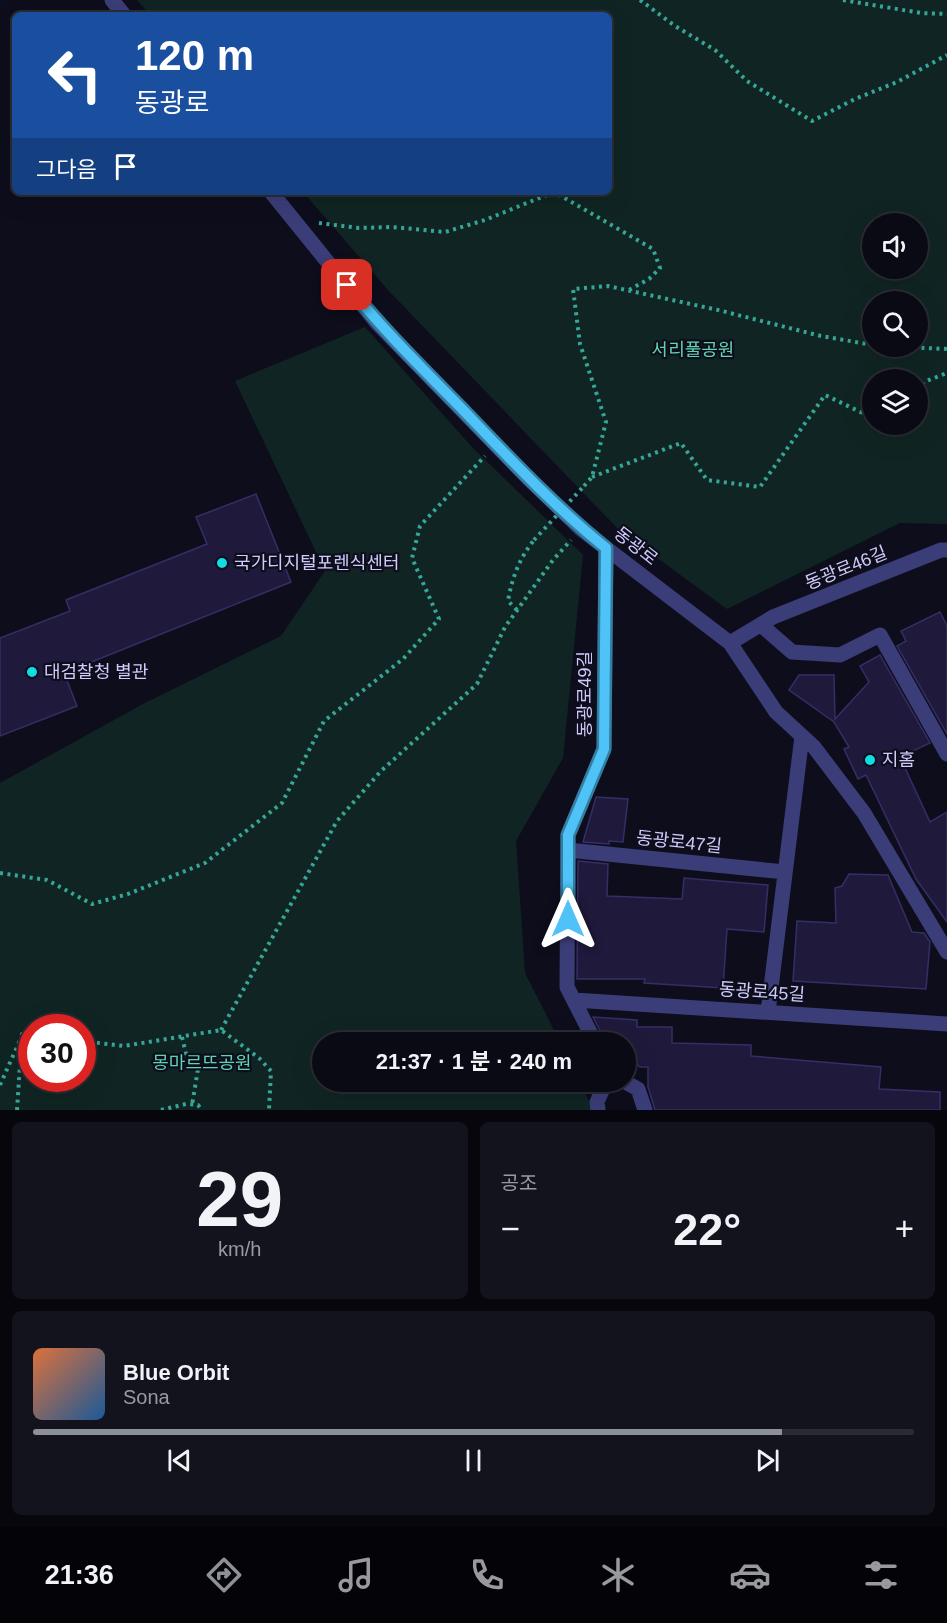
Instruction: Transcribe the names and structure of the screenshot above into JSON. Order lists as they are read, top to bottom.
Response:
{
  "streets": {
    "street": [
      "동광로",
      "동광로46길",
      "동광로49길",
      "동광로47길",
      "동광로45길"
    ]
  },
  "crossings": [
    ["동광로", "동광로46길"],
    ["동광로", "동광로49길"],
    ["동광로49길", "동광로47길"],
    ["동광로49길", "동광로45길"]
  ],
  "parks": ["서리풀공원", "몽마르뜨공원"],
  "places": ["국가디지털포렌식센터", "대검찰청 별관", "지홈"],
  "page": {
    "turn": ["120 m", "동광로"],
    "then": "그다음",
    "limit": "30",
    "trip": "21:37 · 1 분 · 240 m",
    "tile": [
      ["29", "km/h"],
      "공조"
    ],
    "heat": ["−", "22°", "+"],
    "song": ["Blue Orbit", "Sona"],
    "tabs": "21:36"
  }
}
